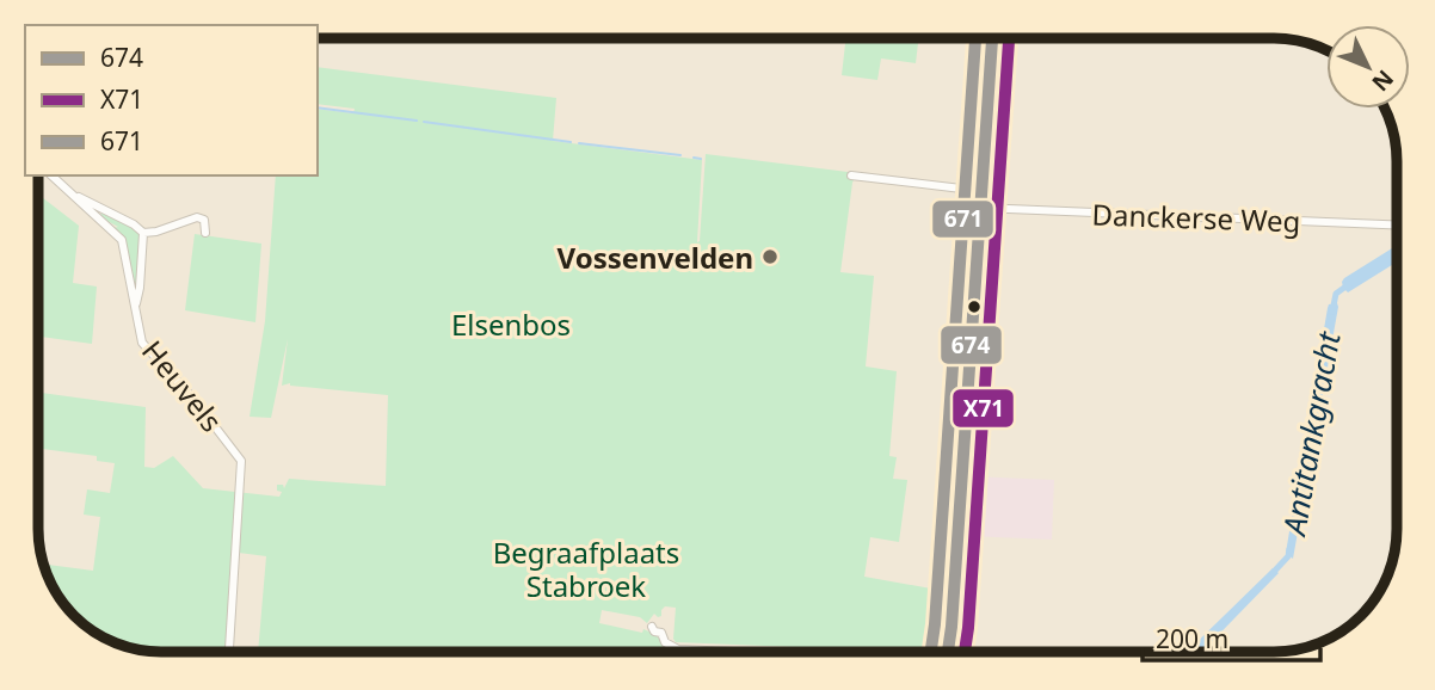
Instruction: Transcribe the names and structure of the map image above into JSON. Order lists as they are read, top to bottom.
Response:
{
  "streets": {
    "street": ["Danckerse Weg", "Heuvels"]
  },
  "water": ["Antitankgracht"],
  "parks": ["Elsenbos", "Begraafplaats Stabroek"],
  "places": ["Vossenvelden"],
  "lines": ["transit line 674", "transit line X71", "transit line 671"],
  "legend": ["674", "X71", "671"],
  "scale_bar": "200 m",
  "north": "bottom right"
}
